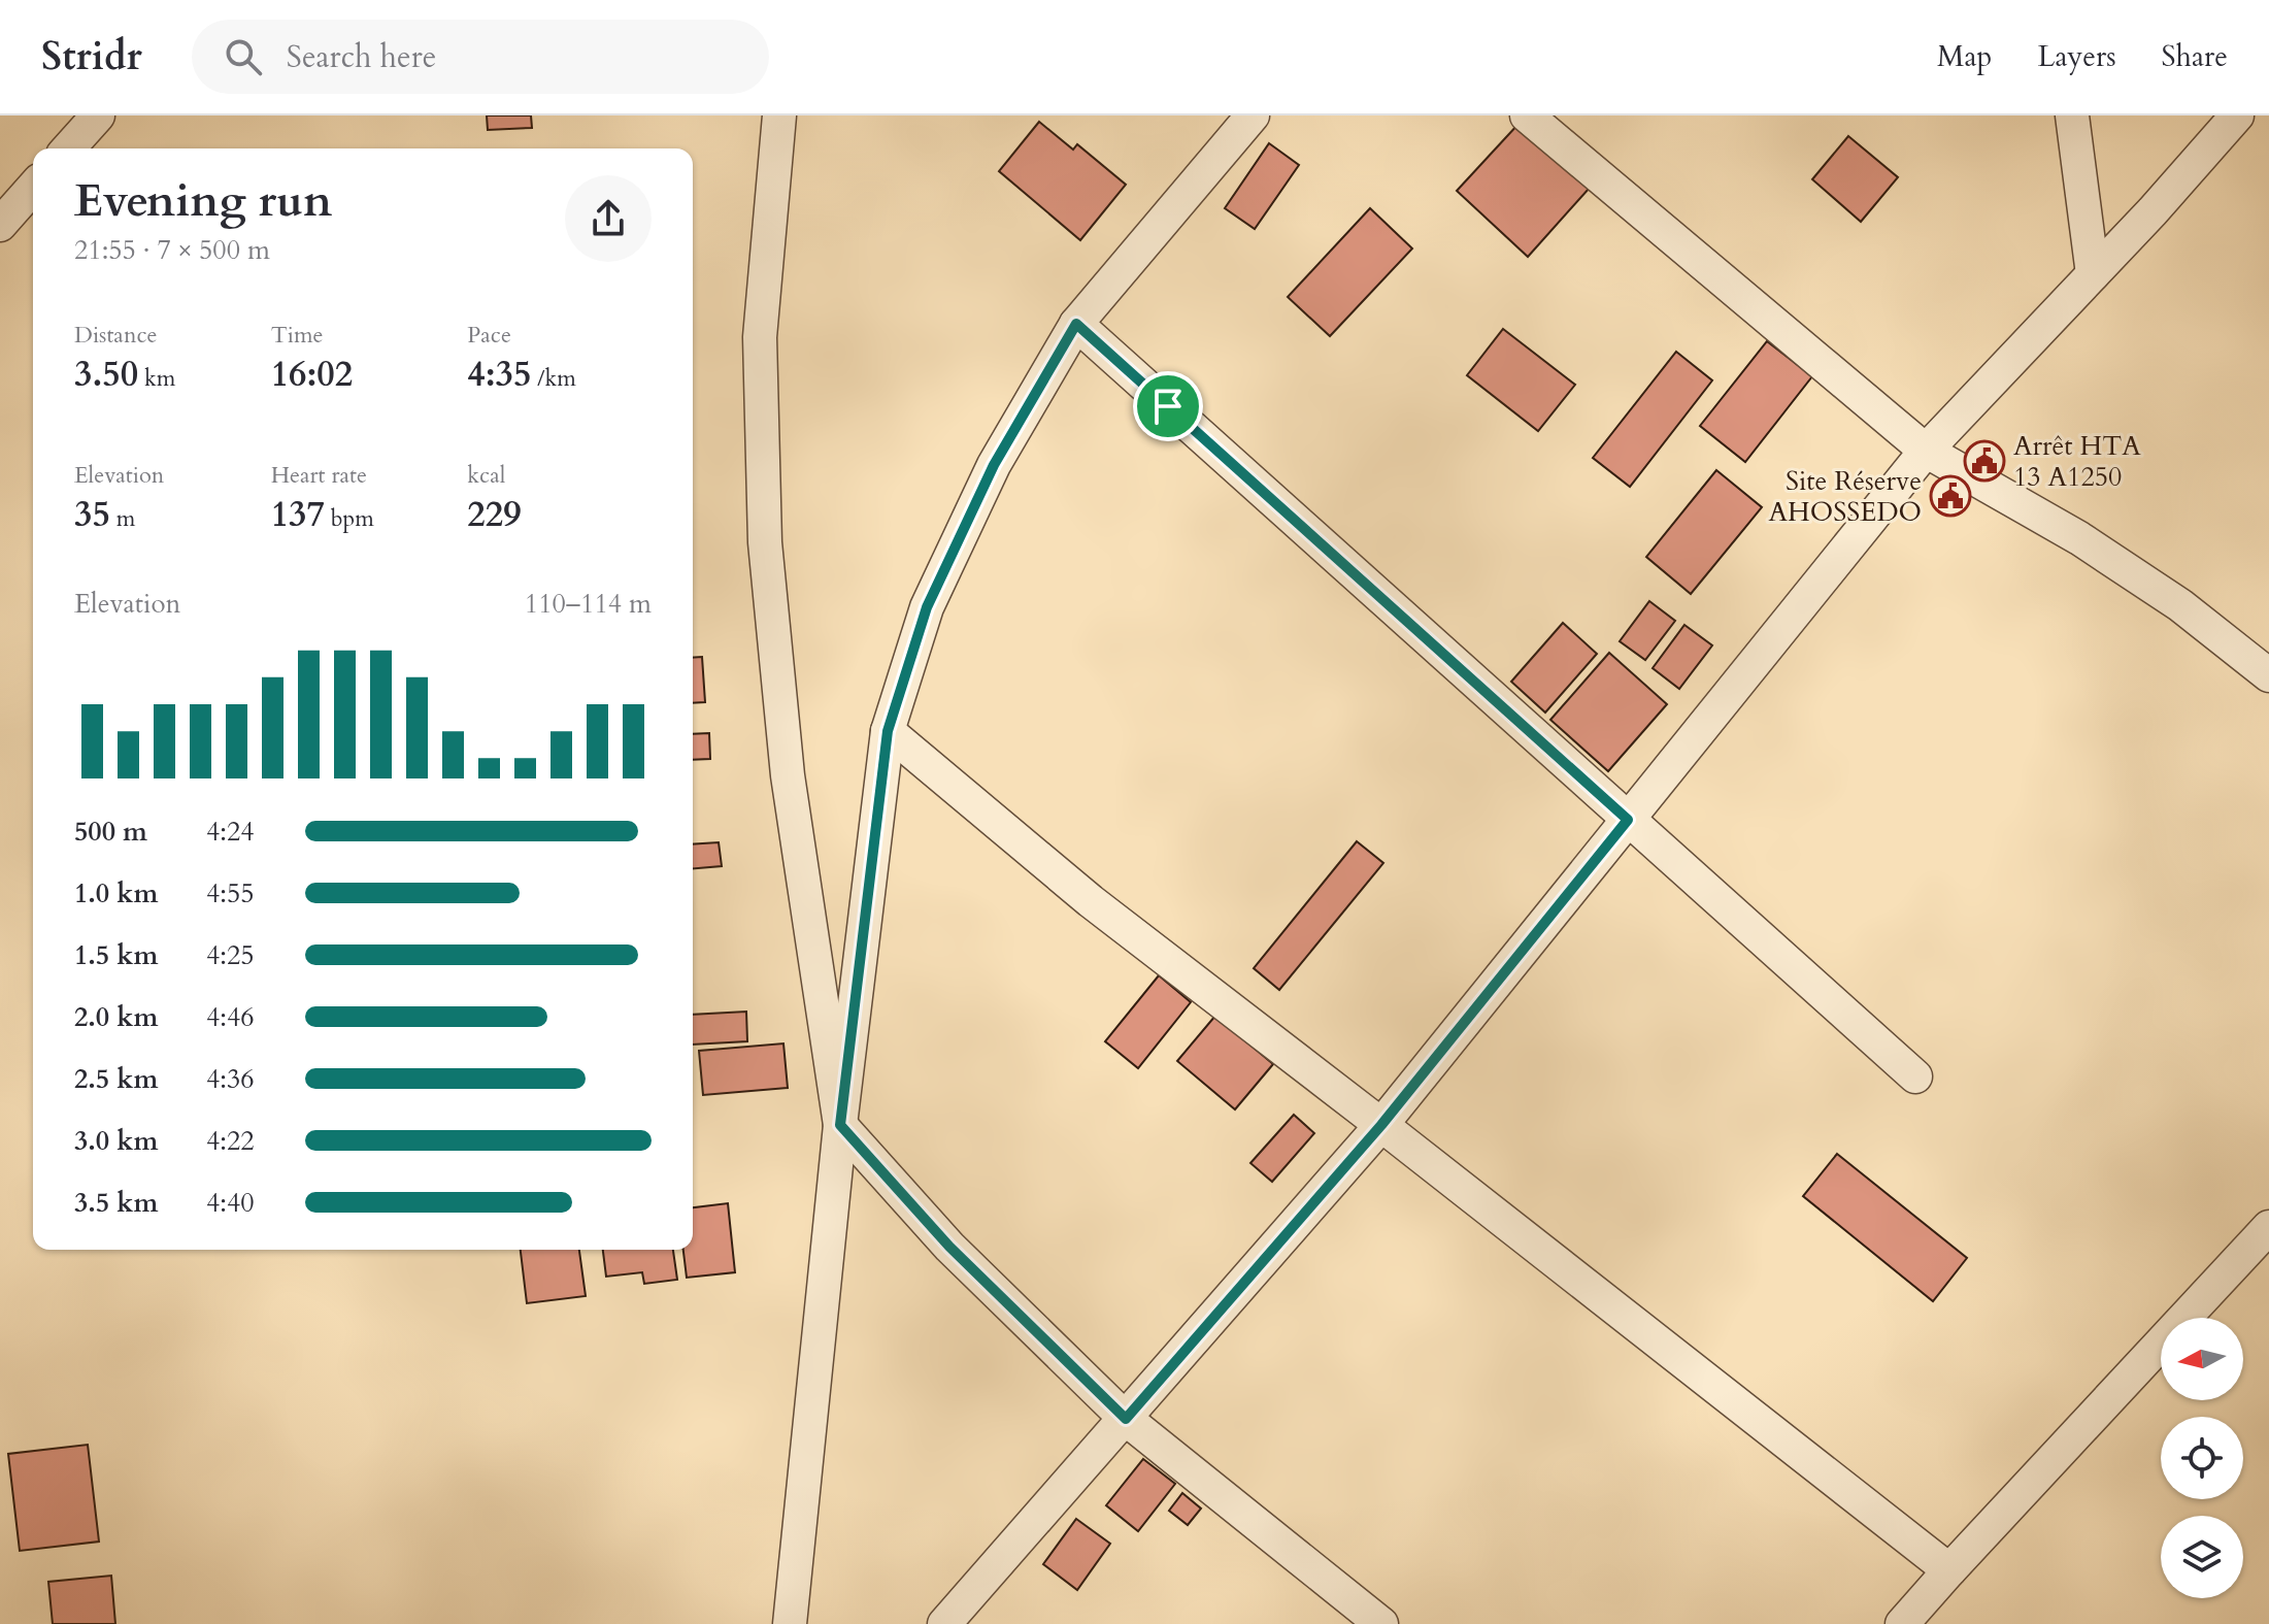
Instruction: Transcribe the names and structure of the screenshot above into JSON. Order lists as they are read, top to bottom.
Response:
{
  "places": {
    "public building": ["Arrêt HTA 13 A1250", "Site Réserve AHOSSEDO"]
  },
  "north": "left",
  "page": {
    "header": "Stridr",
    "search": "Search here",
    "nav": ["Map", "Layers", "Share"],
    "heading": ["Evening run", "21:55 · 7 × 500 m"],
    "stats": [
      ["Distance", "3.50 km"],
      ["Time", "16:02"],
      ["Pace", "4:35 /km"],
      ["Elevation", "35 m"],
      ["Heart rate", "137 bpm"],
      ["kcal", "229"]
    ],
    "chart": ["Elevation", "110–114 m"],
    "list": [
      {
        "name": "500 m",
        "note": "4:24"
      },
      {
        "name": "1.0 km",
        "note": "4:55"
      },
      {
        "name": "1.5 km",
        "note": "4:25"
      },
      {
        "name": "2.0 km",
        "note": "4:46"
      },
      {
        "name": "2.5 km",
        "note": "4:36"
      },
      {
        "name": "3.0 km",
        "note": "4:22"
      },
      {
        "name": "3.5 km",
        "note": "4:40"
      }
    ]
  }
}
